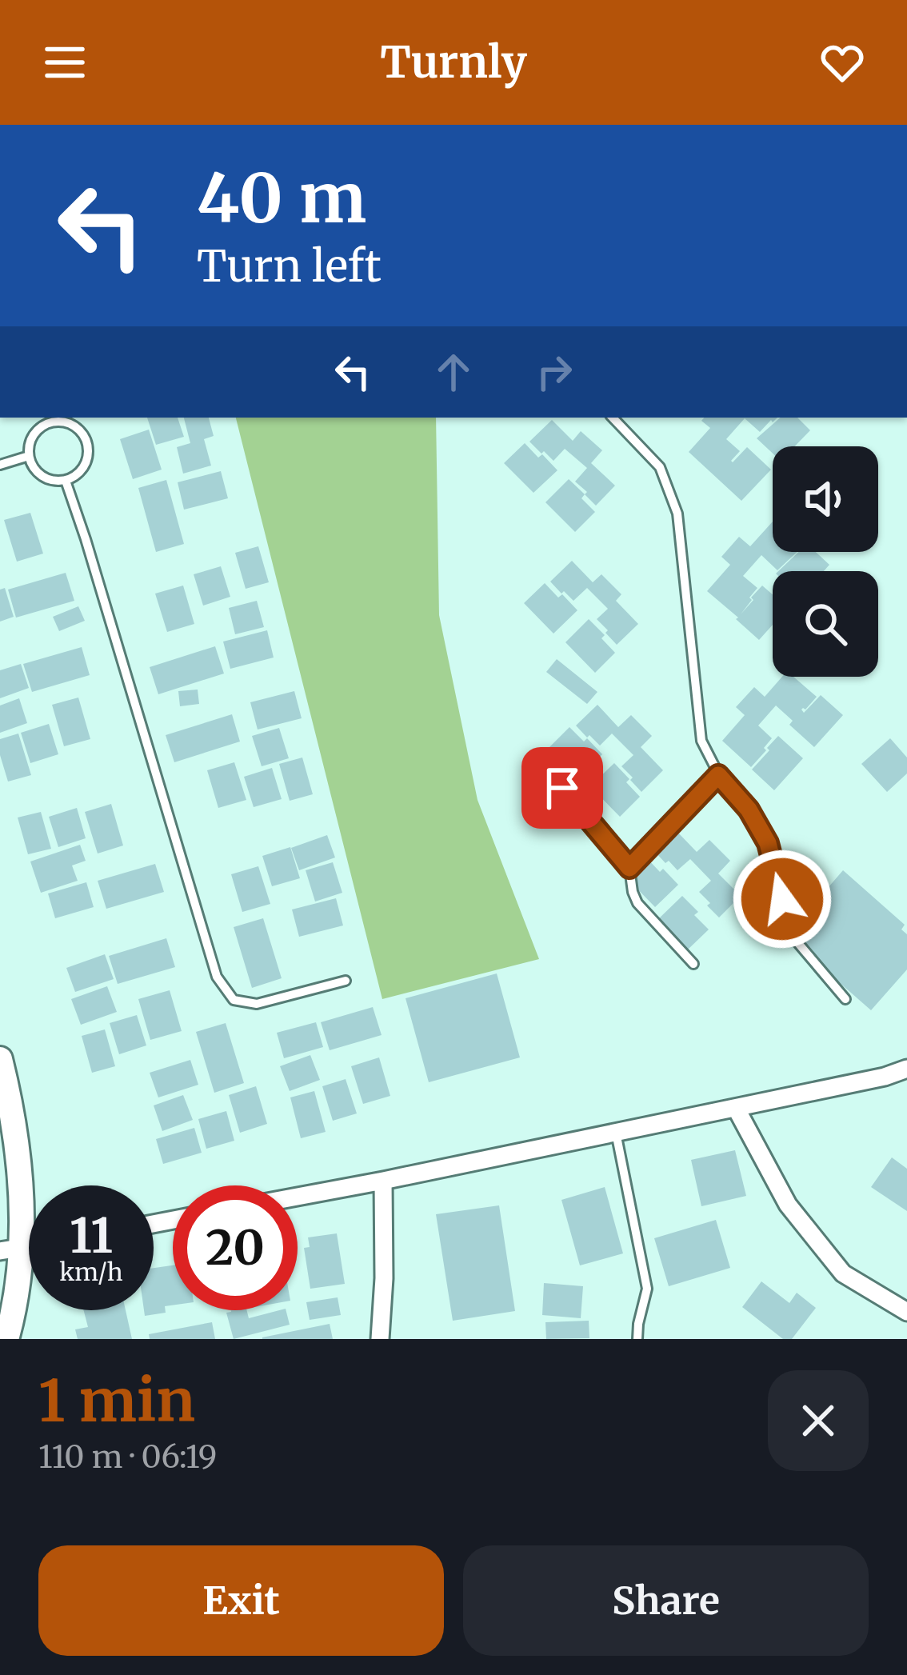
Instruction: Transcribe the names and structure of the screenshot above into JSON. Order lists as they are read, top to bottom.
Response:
{
  "page": {
    "header": "Turnly",
    "turn": ["40 m", "Turn left"],
    "speed": "11 km/h",
    "limit": "20",
    "heading": ["1 min", "110 m · 06:19"],
    "buttons": ["Exit", "Share"]
  }
}
